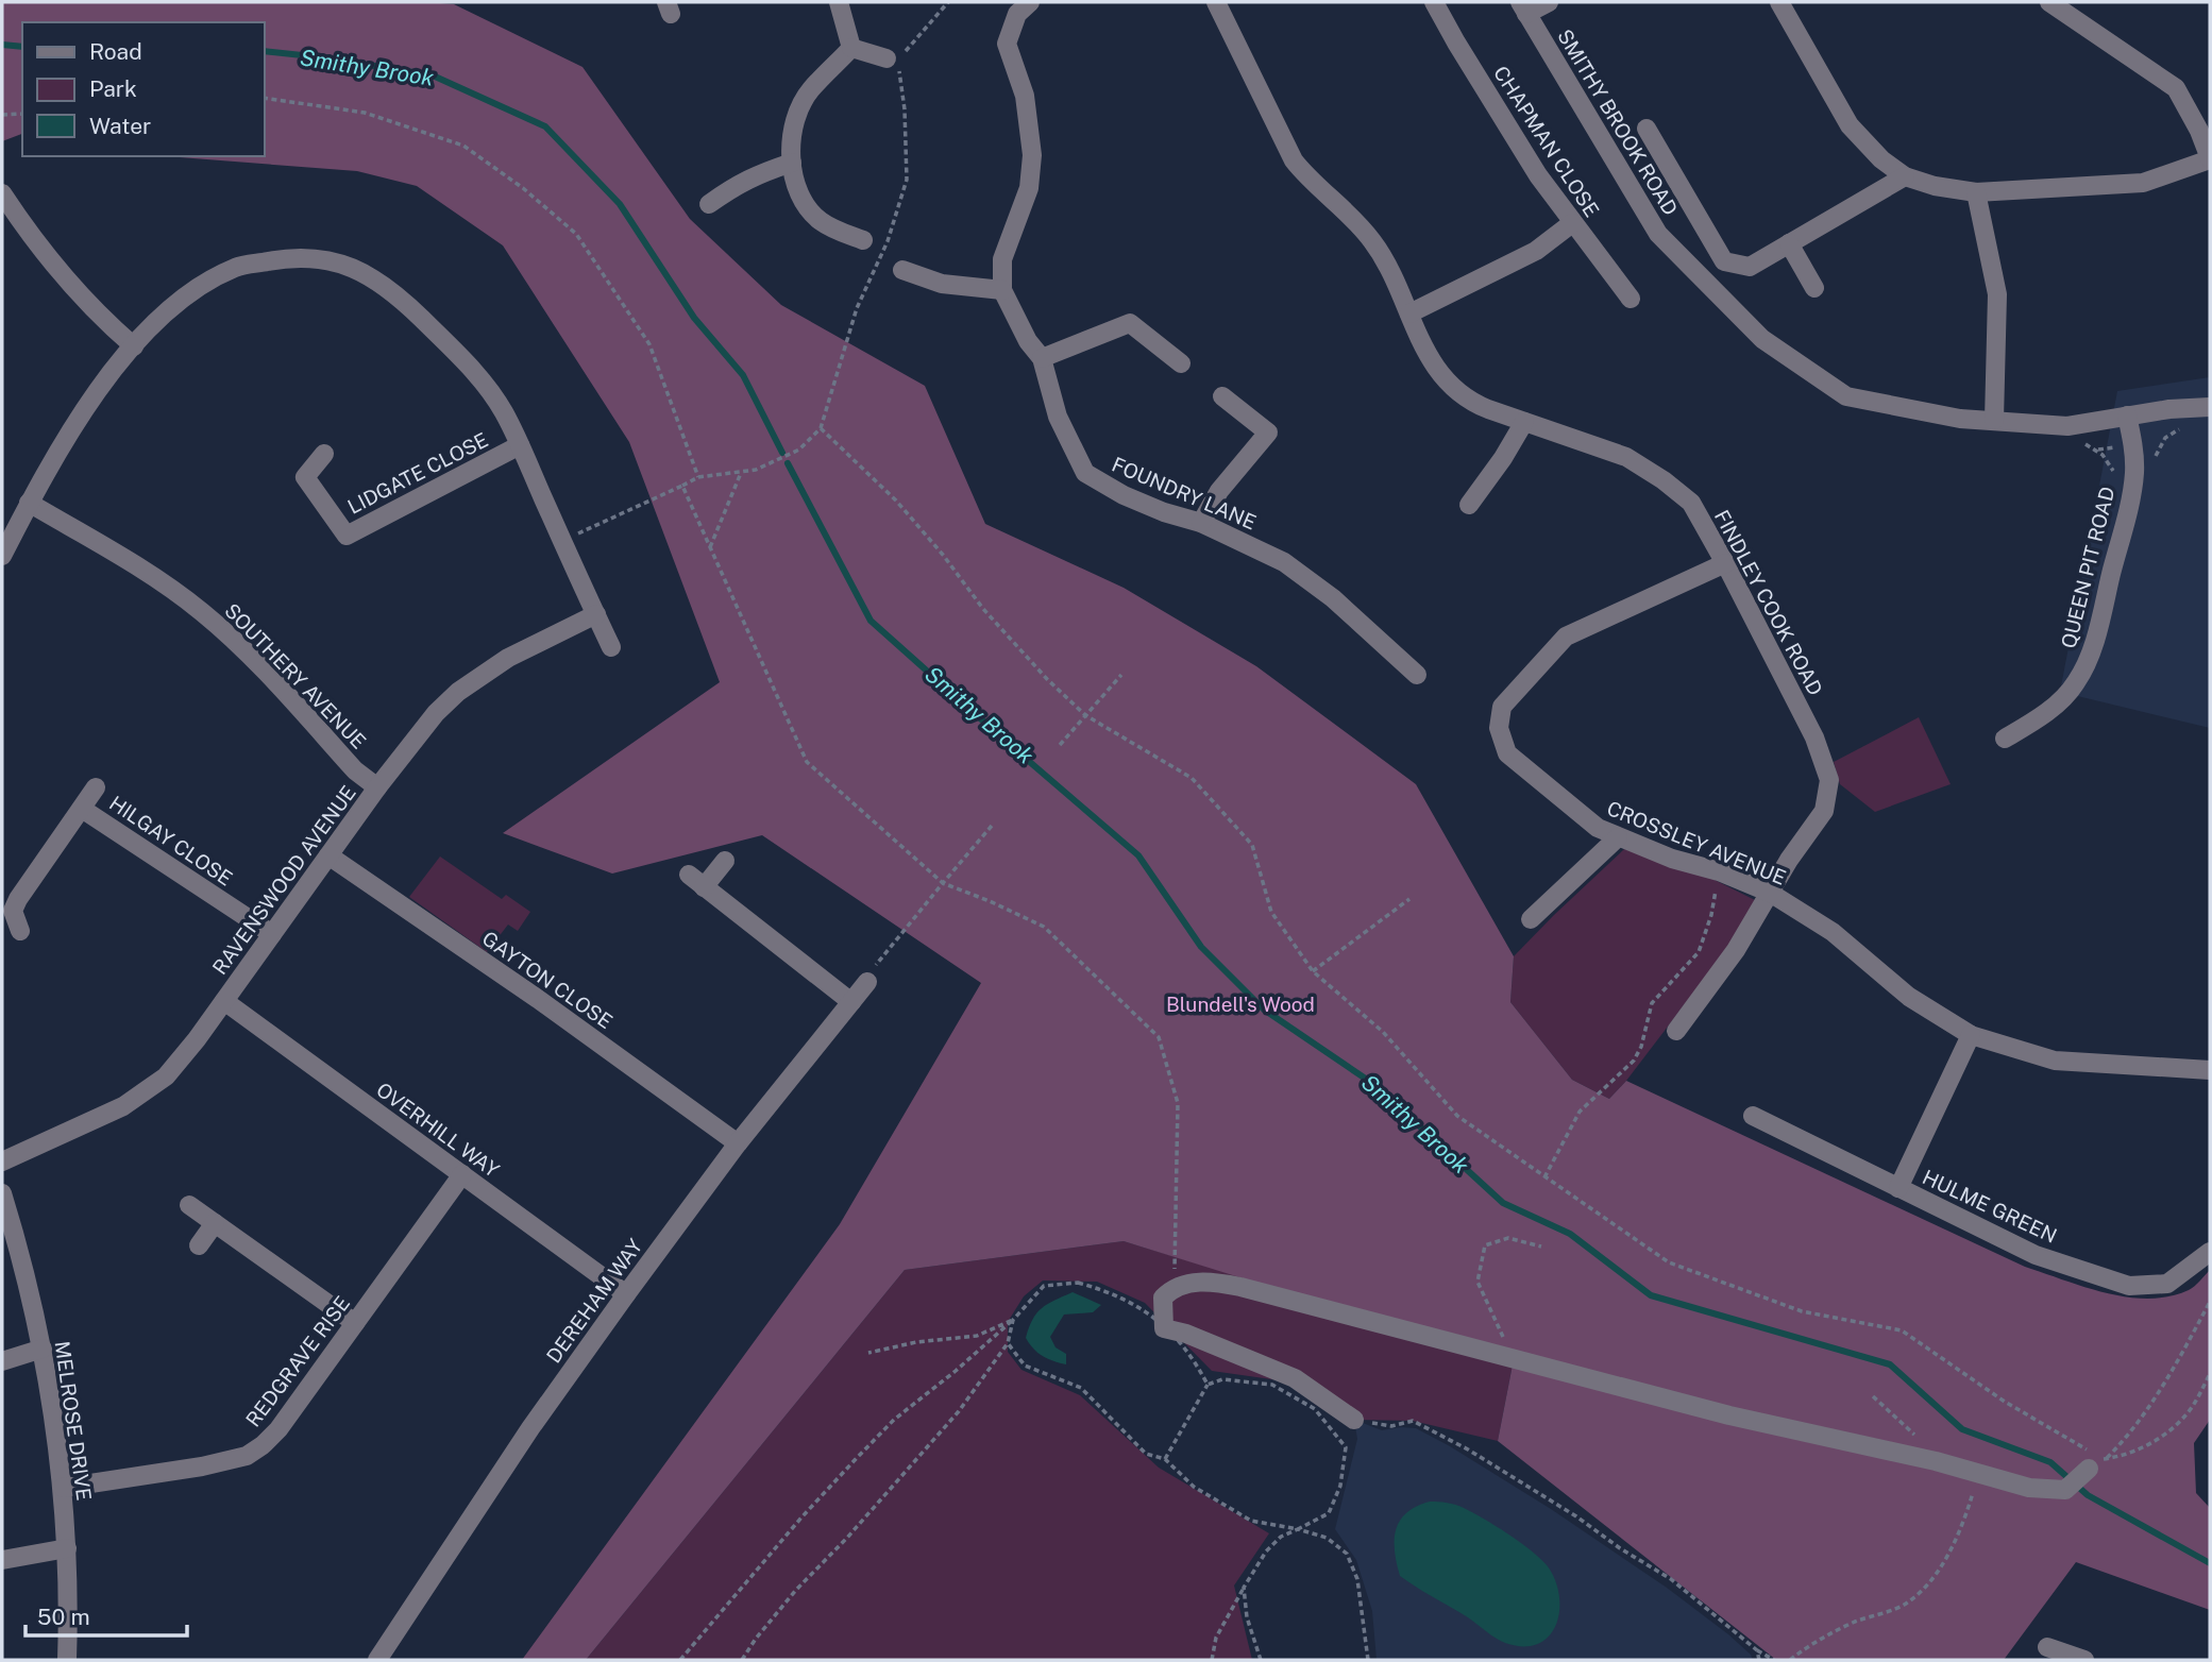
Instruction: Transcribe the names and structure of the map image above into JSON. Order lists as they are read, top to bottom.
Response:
{
  "streets": {
    "street": [
      "SMITHY BROOK ROAD",
      "CHAPMAN CLOSE",
      "LIDGATE CLOSE",
      "FOUNDRY LANE",
      "QUEEN PIT ROAD",
      "FINDLEY COOK ROAD",
      "SOUTHERY AVENUE",
      "HILGAY CLOSE",
      "CROSSLEY AVENUE",
      "RAVENSWOOD AVENUE",
      "GAYTON CLOSE",
      "OVERHILL WAY",
      "HULME GREEN",
      "DEREHAM WAY",
      "REDGRAVE RISE",
      "MELROSE DRIVE"
    ]
  },
  "crossings": [
    ["SMITHY BROOK ROAD", "QUEEN PIT ROAD"],
    ["FINDLEY COOK ROAD", "CROSSLEY AVENUE"],
    ["SOUTHERY AVENUE", "RAVENSWOOD AVENUE"],
    ["HILGAY CLOSE", "RAVENSWOOD AVENUE"],
    ["RAVENSWOOD AVENUE", "GAYTON CLOSE"],
    ["RAVENSWOOD AVENUE", "OVERHILL WAY"],
    ["GAYTON CLOSE", "DEREHAM WAY"],
    ["OVERHILL WAY", "DEREHAM WAY"],
    ["OVERHILL WAY", "REDGRAVE RISE"],
    ["REDGRAVE RISE", "MELROSE DRIVE"]
  ],
  "water": ["Smithy Brook"],
  "parks": ["Blundell's Wood"],
  "legend": ["Road", "Park", "Water"],
  "scale_bar": "50 m"
}
